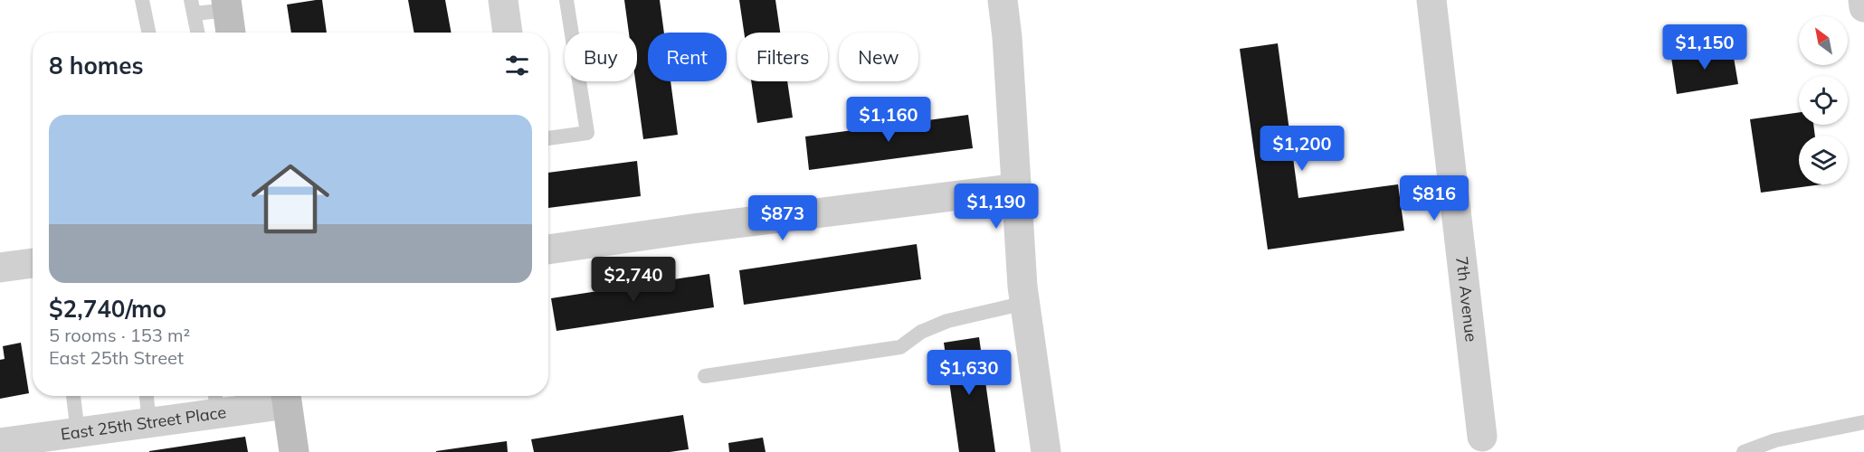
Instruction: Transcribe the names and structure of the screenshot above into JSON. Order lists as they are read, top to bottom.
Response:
{
  "streets": {
    "street": ["7th Avenue", "East 25th Street Place"]
  },
  "north": "top left",
  "page": {
    "price": [
      "$1,150",
      "$1,160",
      "$1,200",
      "$816",
      "$1,190",
      "$873",
      "$2,740",
      "$1,630"
    ],
    "chip": [
      "Buy",
      "Rent",
      "Filters",
      "New"
    ],
    "heading": "8 homes",
    "list": [
      {
        "name": "$2,740/mo",
        "note": "5 rooms · 153 m² · East 25th Street"
      }
    ]
  }
}
